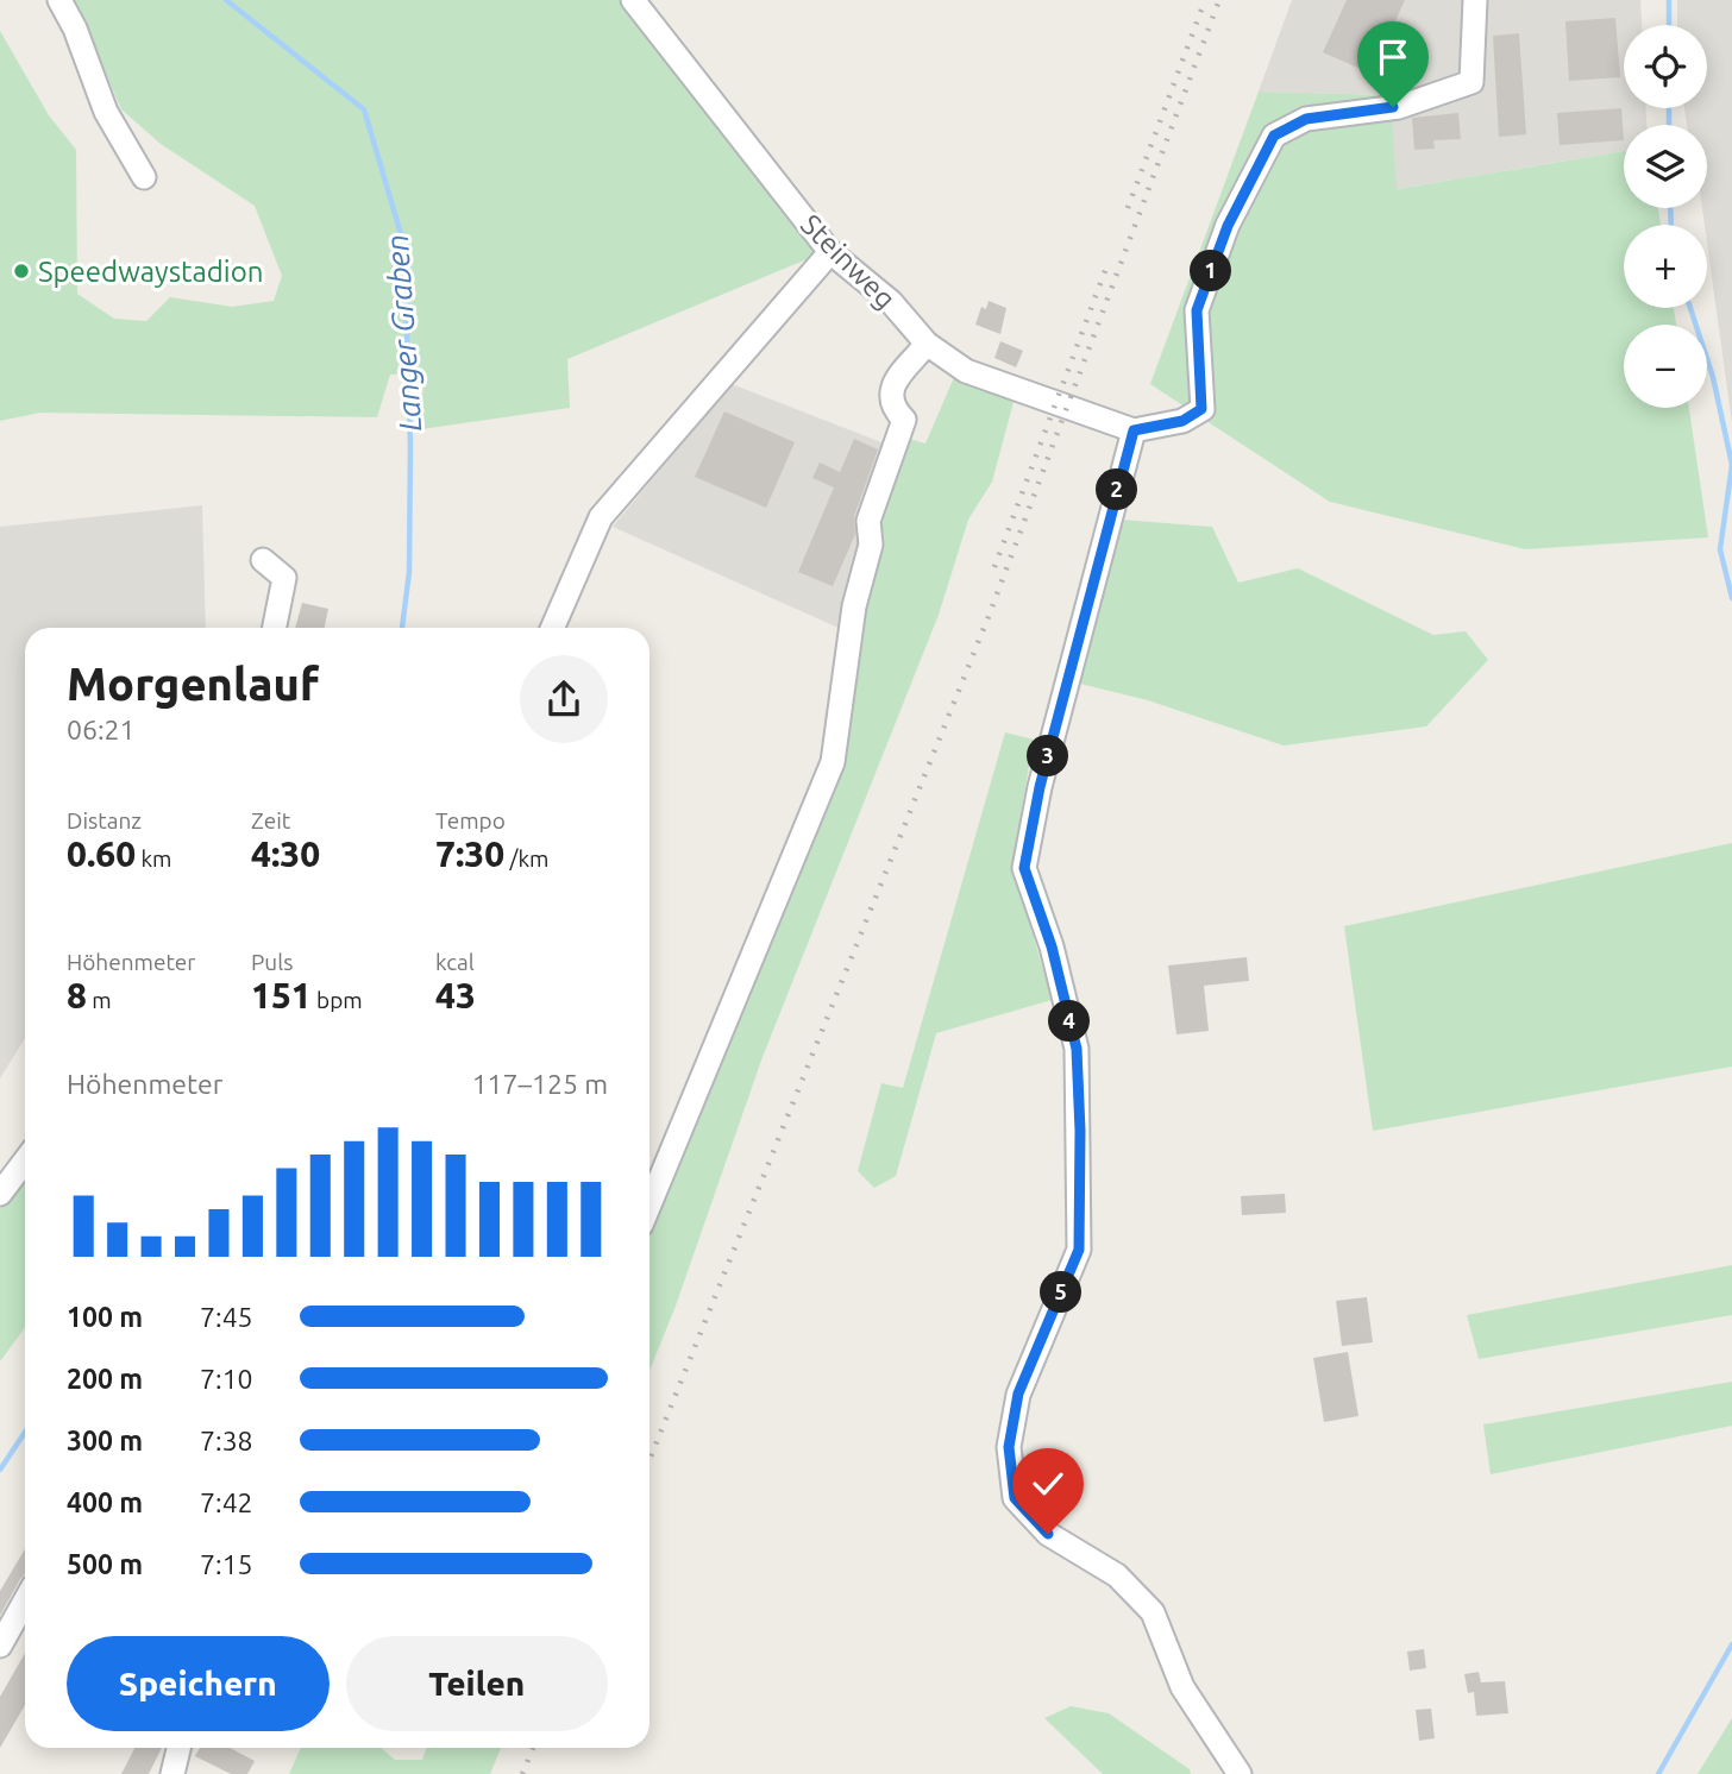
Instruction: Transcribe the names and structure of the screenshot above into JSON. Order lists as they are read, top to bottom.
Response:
{
  "streets": {
    "street": ["Steinweg"]
  },
  "water": ["Langer Graben"],
  "places": ["Speedwaystadion"],
  "page": {
    "map_buttons": ["+", "−"],
    "pins": [
      "1",
      "2",
      "3",
      "4",
      "5"
    ],
    "heading": ["Morgenlauf", "06:21"],
    "stats": [
      ["Distanz", "0.60 km"],
      ["Zeit", "4:30"],
      ["Tempo", "7:30 /km"],
      ["Höhenmeter", "8 m"],
      ["Puls", "151 bpm"],
      ["kcal", "43"]
    ],
    "chart": ["Höhenmeter", "117–125 m"],
    "list": [
      {
        "name": "100 m",
        "note": "7:45"
      },
      {
        "name": "200 m",
        "note": "7:10"
      },
      {
        "name": "300 m",
        "note": "7:38"
      },
      {
        "name": "400 m",
        "note": "7:42"
      },
      {
        "name": "500 m",
        "note": "7:15"
      }
    ],
    "buttons": ["Speichern", "Teilen"]
  }
}
